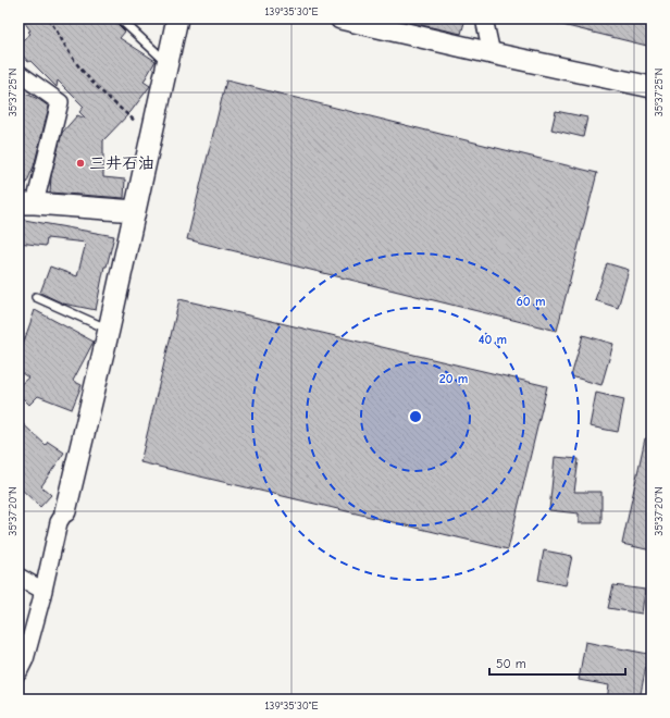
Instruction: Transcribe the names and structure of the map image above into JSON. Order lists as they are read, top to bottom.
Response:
{
  "places": ["三井石油"],
  "scale_bar": "50 m",
  "coordinates": ["139°35'30\"E", "35°37'25\"N", "35°37'20\"N"],
  "rings": ["60 m", "40 m", "20 m"]
}
